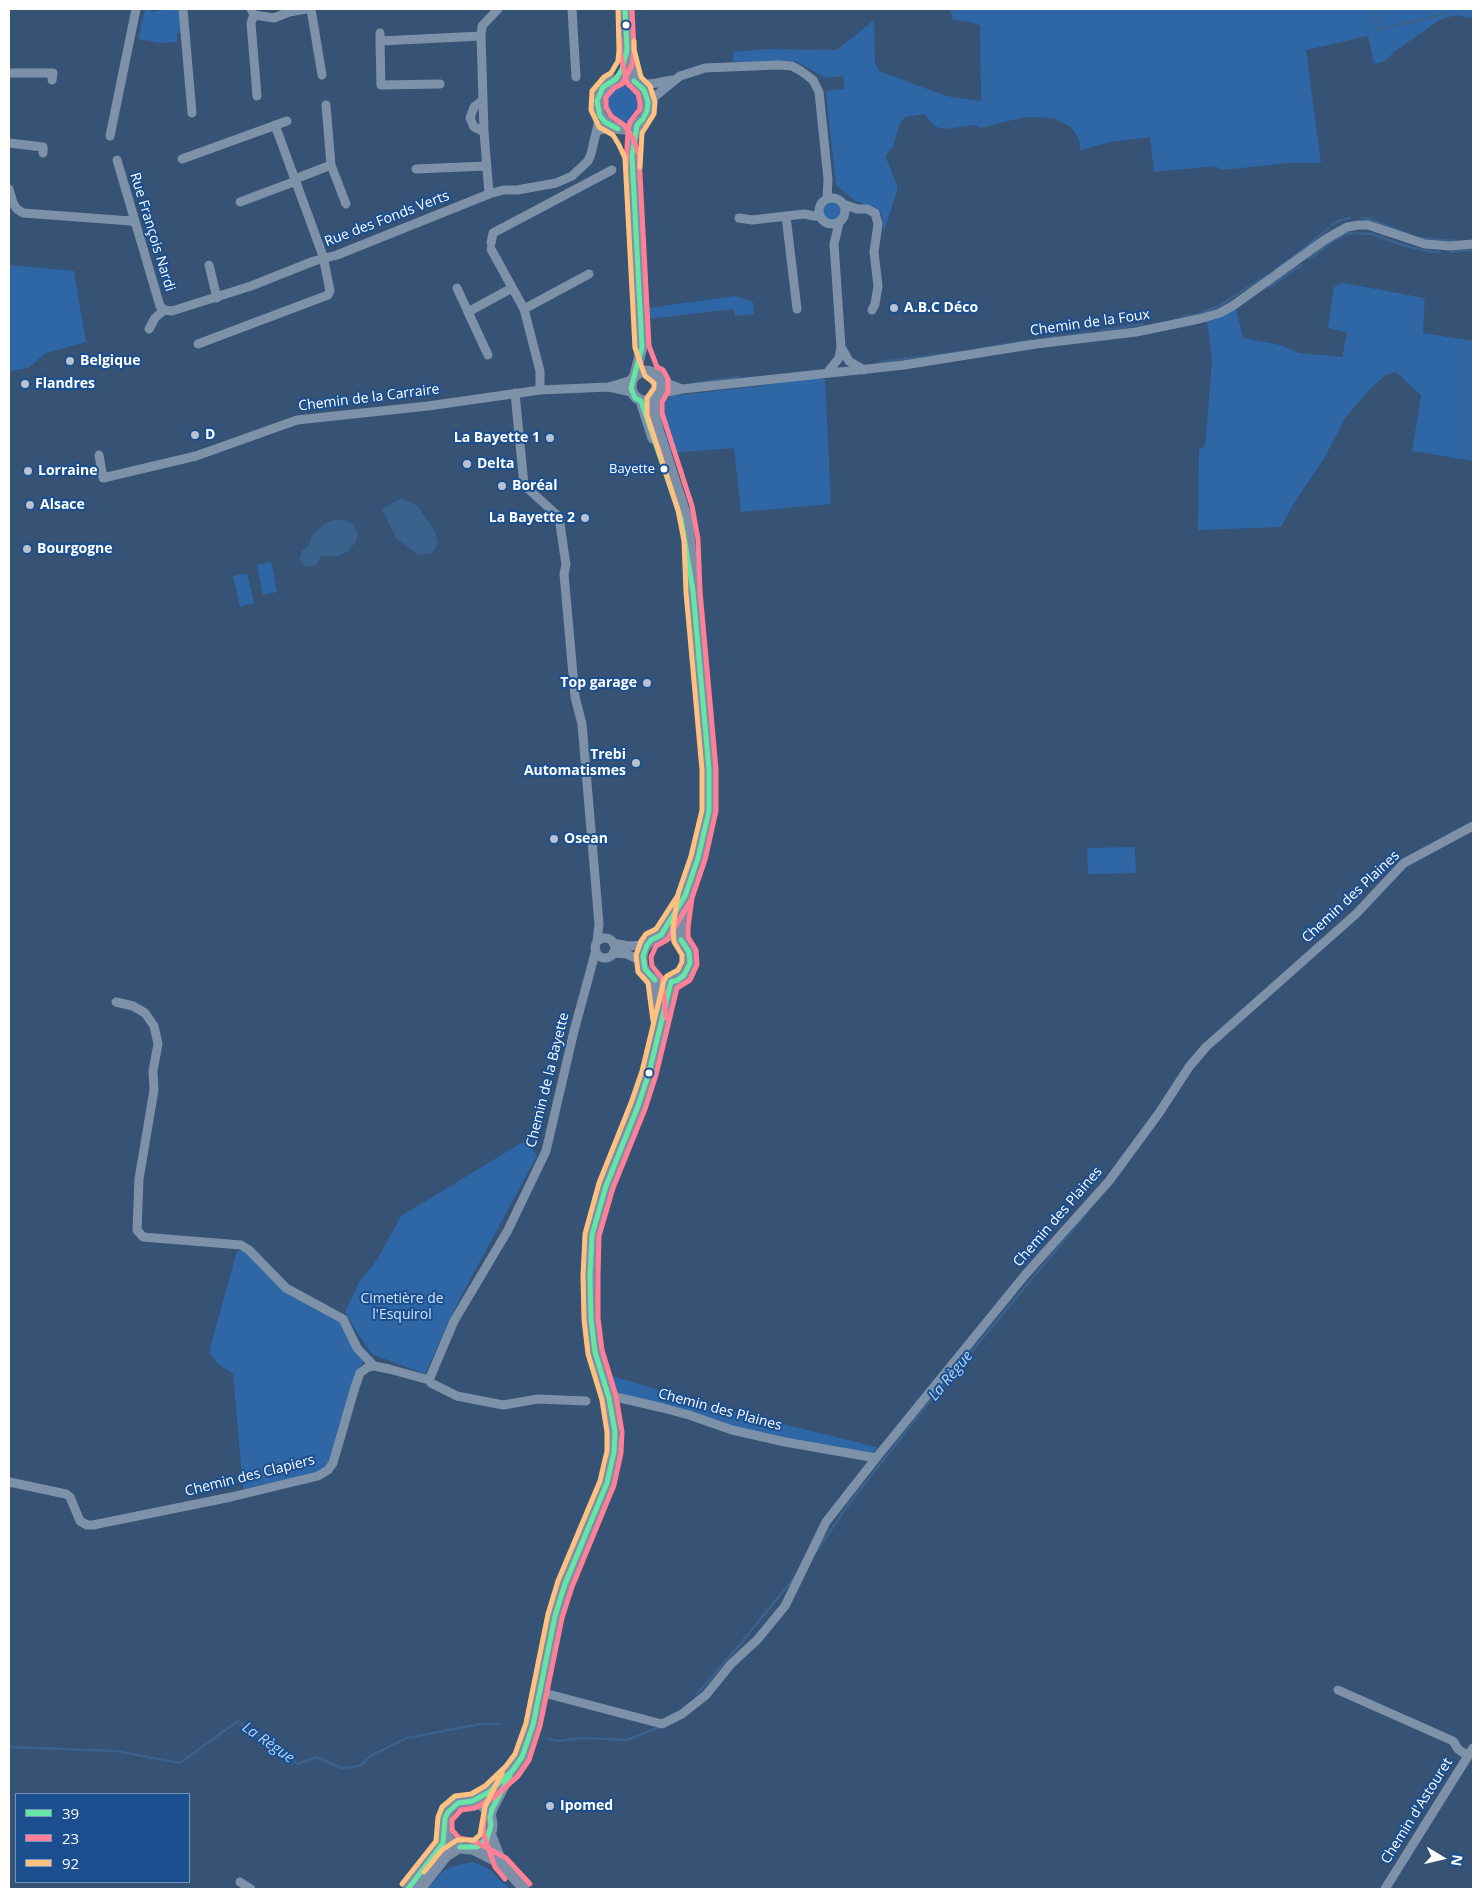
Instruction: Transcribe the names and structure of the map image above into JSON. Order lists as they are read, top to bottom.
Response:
{
  "streets": {
    "street": [
      "Rue des Fonds Verts",
      "Rue François Nardi",
      "Chemin de la Foux",
      "Chemin de la Carraire",
      "Chemin des Plaines",
      "Chemin de la Bayette",
      "Chemin des Clapiers",
      "Chemin d'Astouret"
    ]
  },
  "crossings": [
    ["Rue des Fonds Verts", "Rue François Nardi"],
    ["Chemin de la Foux", "Chemin de la Carraire"]
  ],
  "water": ["La Règue"],
  "parks": ["Cimetière de l'Esquirol"],
  "places": [
    "A.B.C Déco",
    "Belgique",
    "Flandres",
    "D",
    "La Bayette 1",
    "Delta",
    "Bayette",
    "Lorraine",
    "Boréal",
    "Alsace",
    "La Bayette 2",
    "Bourgogne",
    "Top garage",
    "Trebi Automatismes",
    "Osean",
    "Ipomed"
  ],
  "lines": ["transit line 39", "transit line 23", "transit line 92"],
  "legend": ["39", "23", "92"],
  "north": "right"
}
